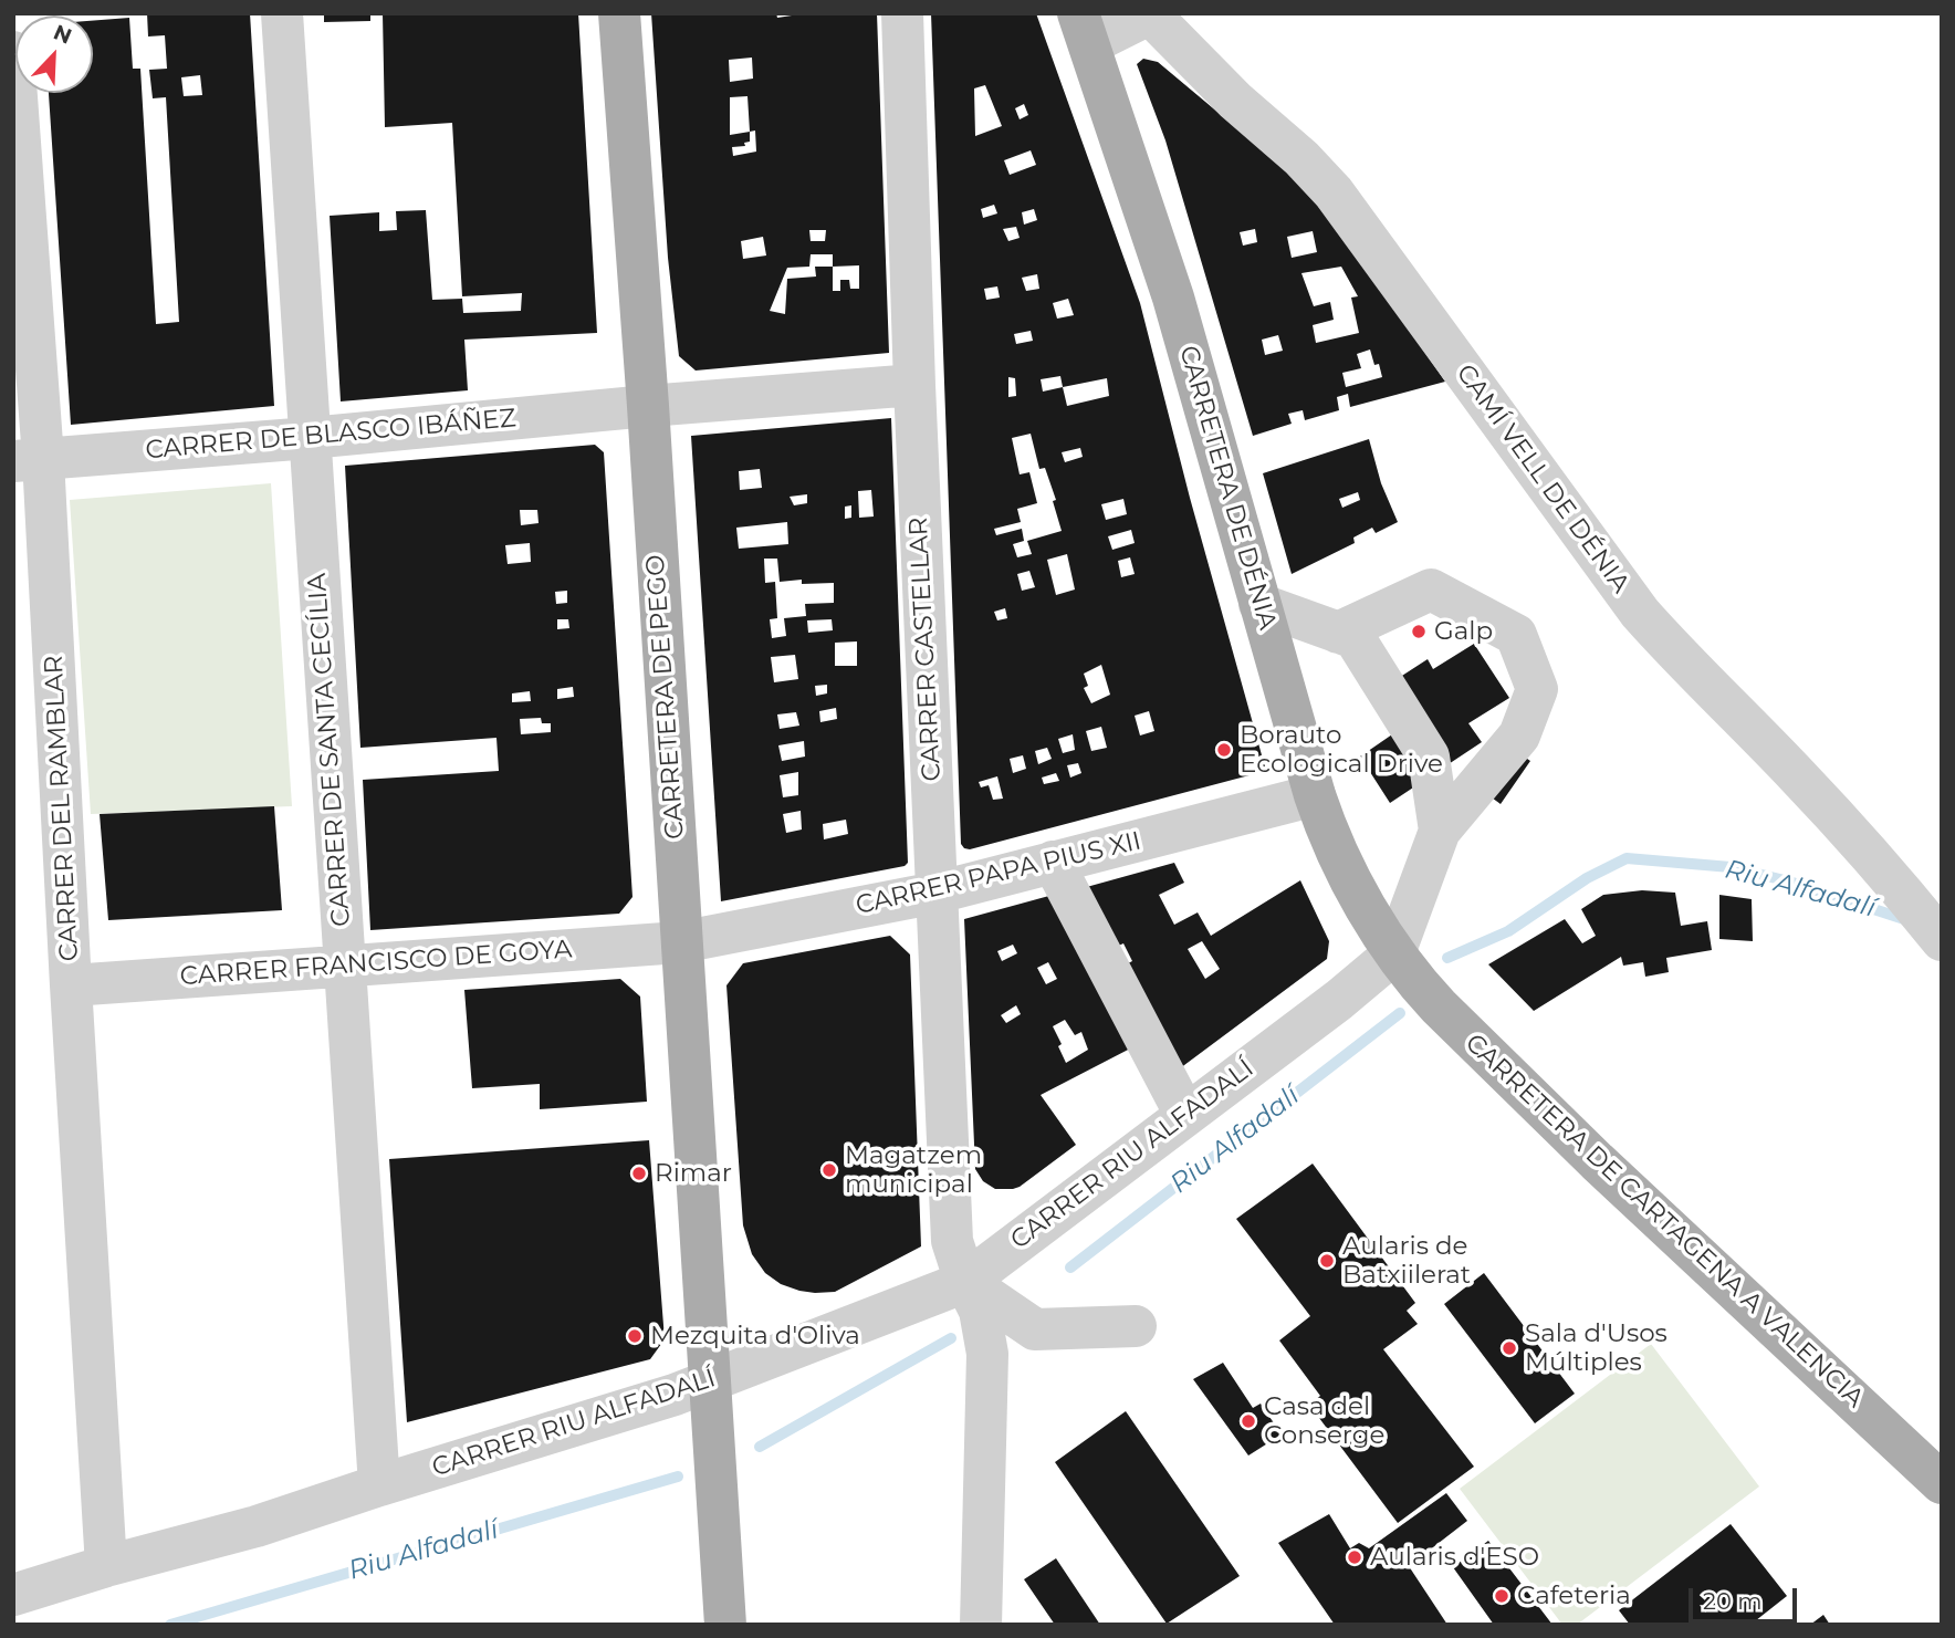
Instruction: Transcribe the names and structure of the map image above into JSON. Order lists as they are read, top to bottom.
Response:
{
  "streets": {
    "main road": ["CARRETERA DE DÉNIA", "CARRETERA DE PEGO", "CARRETERA DE CARTAGENA A VALENCIA"],
    "street": [
      "CARRER DE BLASCO IBÁÑEZ",
      "CAMÍ VELL DE DÉNIA",
      "CARRER CASTELLAR",
      "CARRER DE SANTA CECÍLIA",
      "CARRER DEL RAMBLAR",
      "CARRER PAPA PIUS XII",
      "CARRER FRANCISCO DE GOYA",
      "CARRER RIU ALFADALÍ"
    ]
  },
  "crossings": [
    ["CARRER DE BLASCO IBÁÑEZ", "CARRER CASTELLAR"],
    ["CARRER DE BLASCO IBÁÑEZ", "CARRETERA DE PEGO"],
    ["CARRER DE BLASCO IBÁÑEZ", "CARRER DE SANTA CECÍLIA"],
    ["CARRER DE BLASCO IBÁÑEZ", "CARRER DEL RAMBLAR"],
    ["CARRETERA DE DÉNIA", "CARRER PAPA PIUS XII"],
    ["CARRETERA DE DÉNIA", "CARRER RIU ALFADALÍ"],
    ["CARRETERA DE DÉNIA", "CARRETERA DE CARTAGENA A VALENCIA"],
    ["CARRER CASTELLAR", "CARRER PAPA PIUS XII"],
    ["CARRER CASTELLAR", "CARRER RIU ALFADALÍ"],
    ["CARRETERA DE PEGO", "CARRER PAPA PIUS XII"],
    ["CARRETERA DE PEGO", "CARRER FRANCISCO DE GOYA"],
    ["CARRETERA DE PEGO", "CARRER RIU ALFADALÍ"],
    ["CARRER DE SANTA CECÍLIA", "CARRER FRANCISCO DE GOYA"],
    ["CARRER DE SANTA CECÍLIA", "CARRER RIU ALFADALÍ"],
    ["CARRER DEL RAMBLAR", "CARRER FRANCISCO DE GOYA"],
    ["CARRER DEL RAMBLAR", "CARRER RIU ALFADALÍ"],
    ["CARRER PAPA PIUS XII", "CARRER FRANCISCO DE GOYA"],
    ["CARRER RIU ALFADALÍ", "CARRETERA DE CARTAGENA A VALENCIA"]
  ],
  "water": ["Riu Alfadalí"],
  "places": [
    "Galp",
    "Borauto Ecological Drive",
    "Magatzem municipal",
    "Rimar",
    "Aularis de Batxiilerat",
    "Mezquita d'Oliva",
    "Sala d'Usos Múltiples",
    "Casa del Conserge",
    "Aularis d'ESO",
    "Cafeteria"
  ],
  "scale_bar": "20 m",
  "north": "top right"
}
